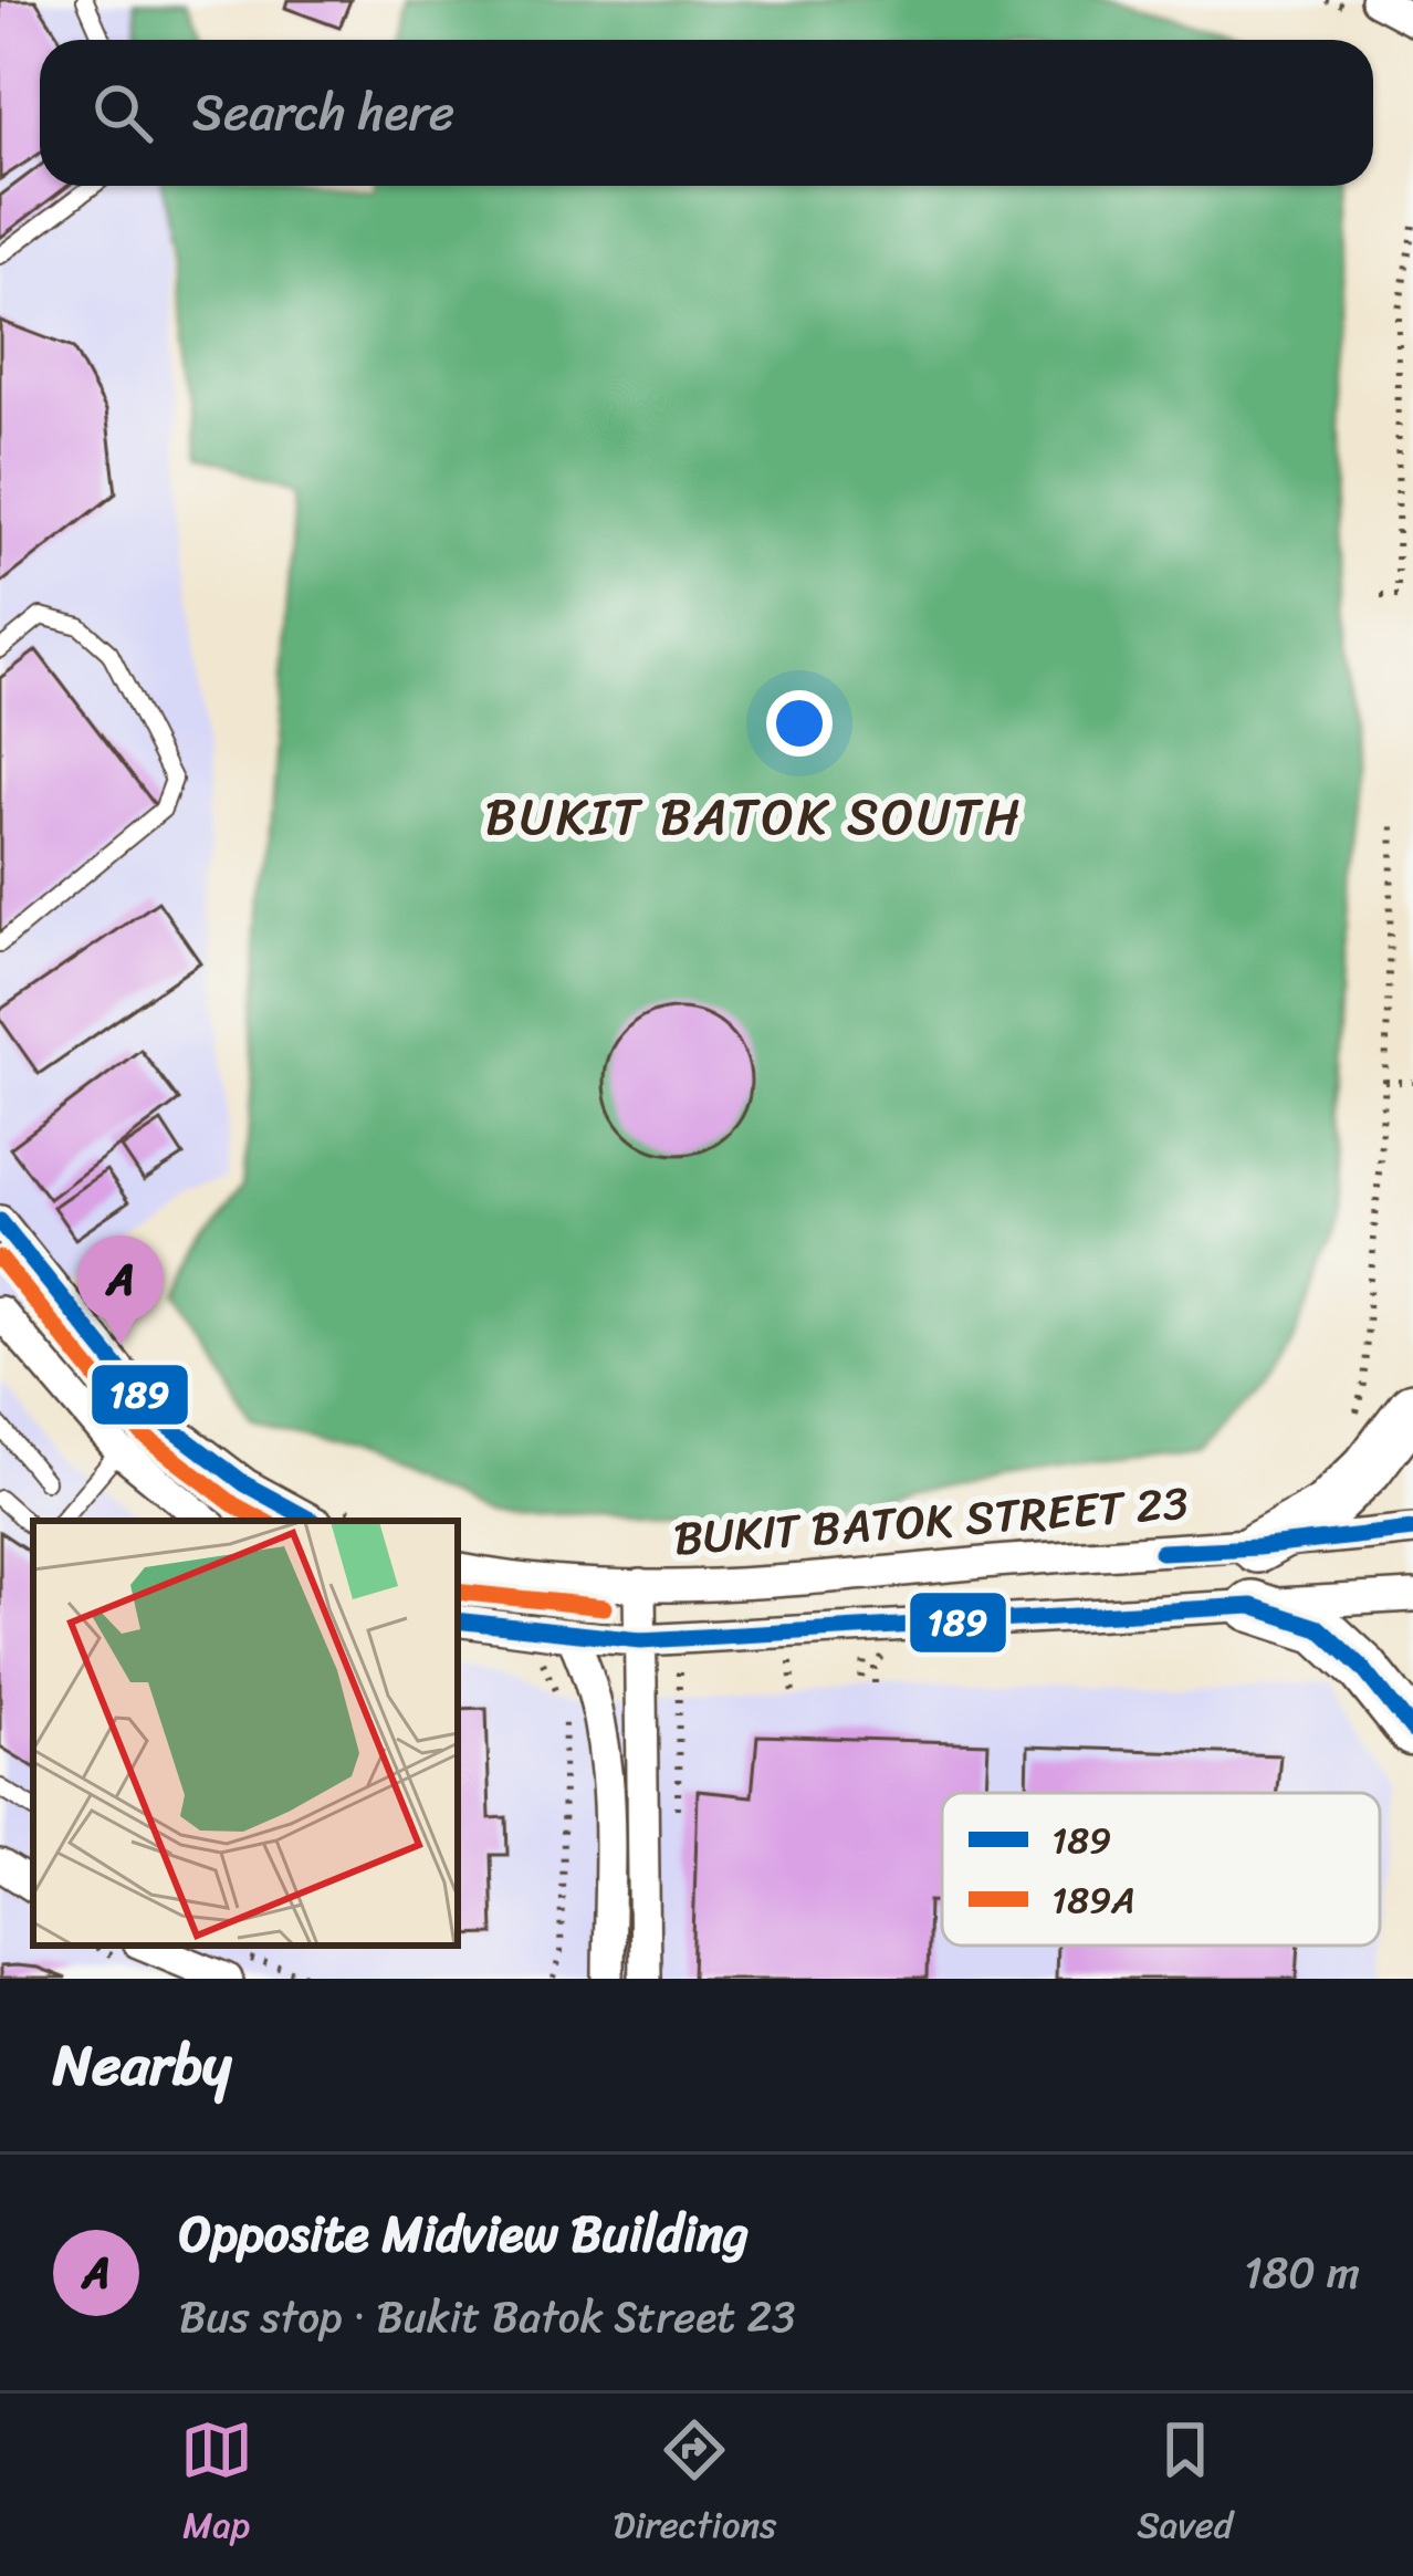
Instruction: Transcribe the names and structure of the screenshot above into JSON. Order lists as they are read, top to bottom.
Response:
{
  "streets": {
    "street": ["BUKIT BATOK STREET 23"]
  },
  "districts": ["BUKIT BATOK SOUTH"],
  "lines": ["transit line 189", "transit line 189A"],
  "legend": ["189", "189A"],
  "page": {
    "search": "Search here",
    "pins": "A",
    "heading": "Nearby",
    "list": [
      {
        "mark": "A",
        "name": "Opposite Midview Building",
        "note": "Bus stop · Bukit Batok Street 23",
        "value": "180 m"
      }
    ],
    "nav": ["Map", "Directions", "Saved"]
  }
}
